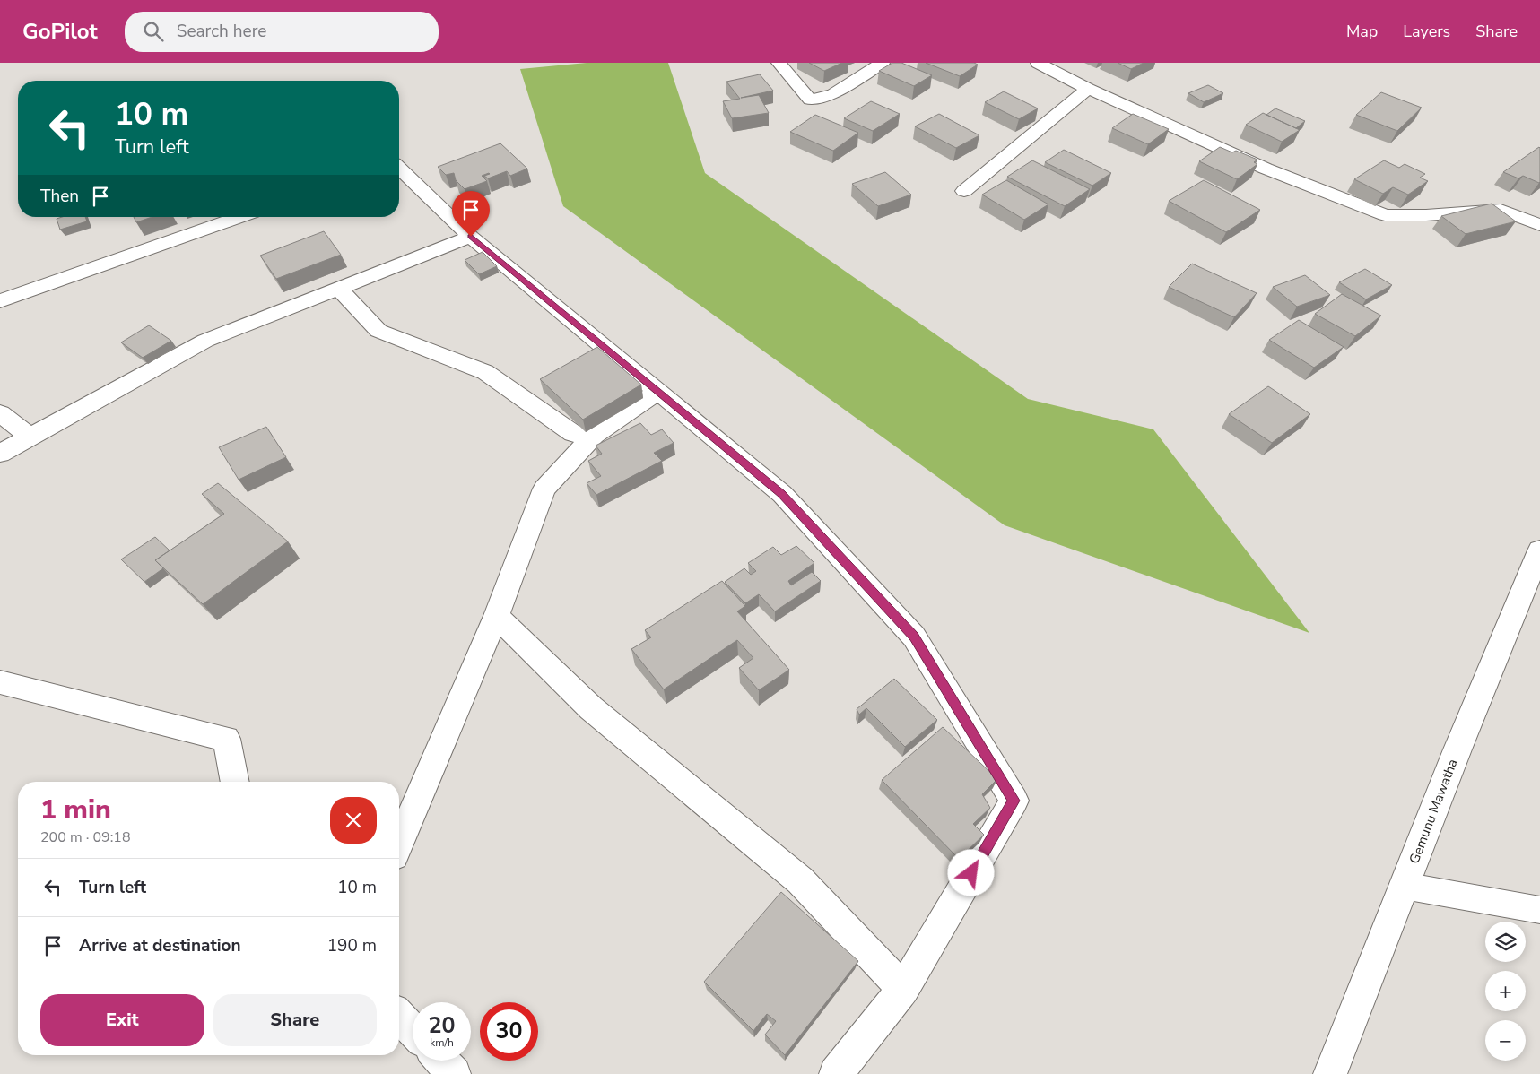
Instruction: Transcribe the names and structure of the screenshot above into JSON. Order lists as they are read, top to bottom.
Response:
{
  "streets": {
    "street": ["Gemunu Mawatha"]
  },
  "page": {
    "header": "GoPilot",
    "search": "Search here",
    "nav": ["Map", "Layers", "Share"],
    "turn": ["10 m", "Turn left"],
    "then": "Then",
    "heading": ["1 min", "200 m · 09:18"],
    "list": [
      {
        "name": "Turn left",
        "value": "10 m"
      },
      {
        "name": "Arrive at destination",
        "value": "190 m"
      }
    ],
    "map_buttons": ["+", "−"],
    "buttons": ["Exit", "Share"],
    "speed": "20 km/h",
    "limit": "30"
  }
}
